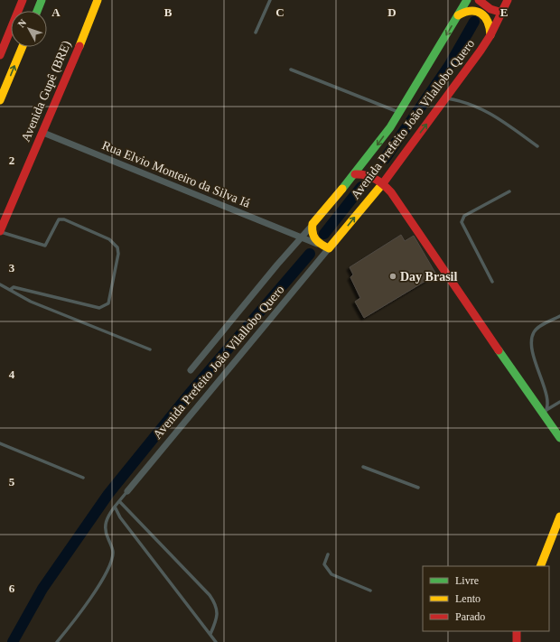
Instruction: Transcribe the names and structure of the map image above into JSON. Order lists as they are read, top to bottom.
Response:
{
  "streets": {
    "main road": ["Avenida Gupê (BRE)", "Avenida Prefeito João Vilallobo Quero"],
    "street": ["Rua Elvio Monteiro da Silva Iá"]
  },
  "crossings": [
    ["Avenida Gupê (BRE)", "Rua Elvio Monteiro da Silva Iá"],
    ["Avenida Prefeito João Vilallobo Quero", "Rua Elvio Monteiro da Silva Iá"]
  ],
  "places": ["Day Brasil"],
  "legend": ["Livre", "Lento", "Parado"],
  "north": "top left",
  "grid": {
    "columns": [
      "A",
      "B",
      "C",
      "D",
      "E"
    ],
    "rows": [
      "2",
      "3",
      "4",
      "5",
      "6"
    ]
  }
}
